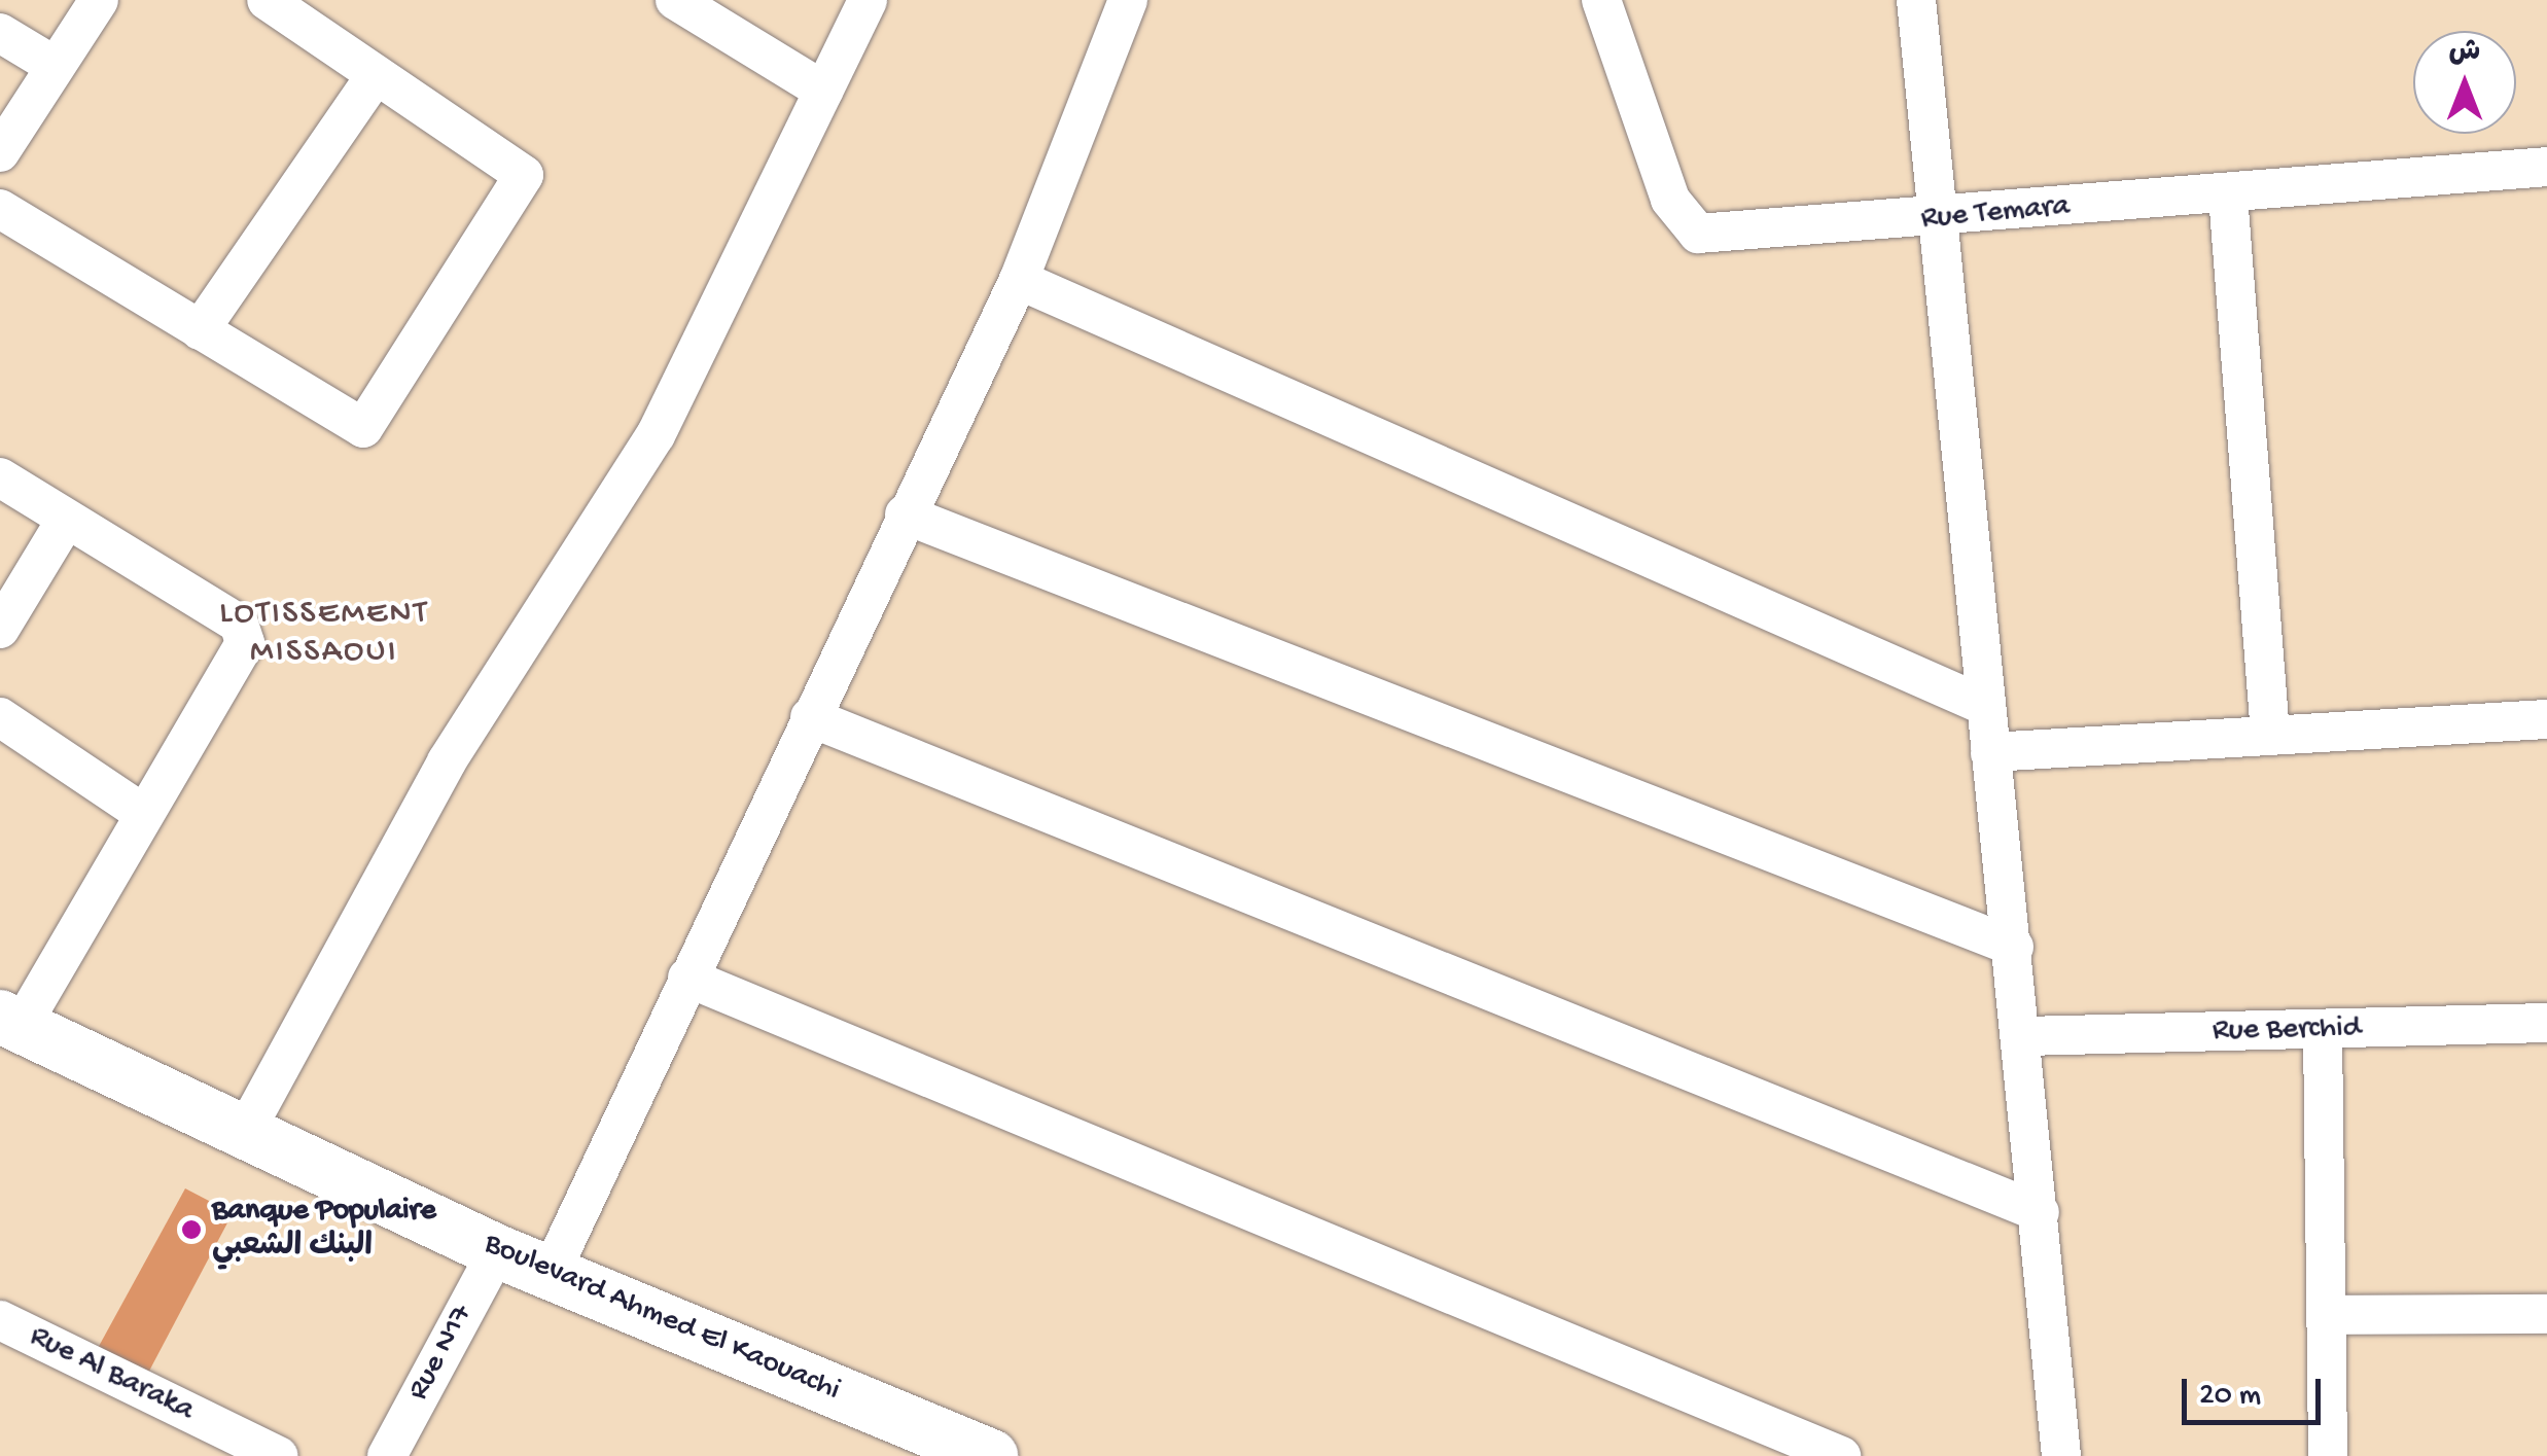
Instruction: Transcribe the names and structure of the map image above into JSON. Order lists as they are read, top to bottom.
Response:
{
  "streets": {
    "street": [
      "Rue Temara",
      "Rue Berchid",
      "Boulevard Ahmed El Kaouachi",
      "Rue N17",
      "Rue Al Baraka"
    ]
  },
  "crossings": [
    ["Boulevard Ahmed El Kaouachi", "Rue N17"]
  ],
  "districts": ["LOTISSEMENT MISSAOUI"],
  "places": ["Banque Populaire البنك الشعبي"],
  "scale_bar": "20 m",
  "north": "top"
}
